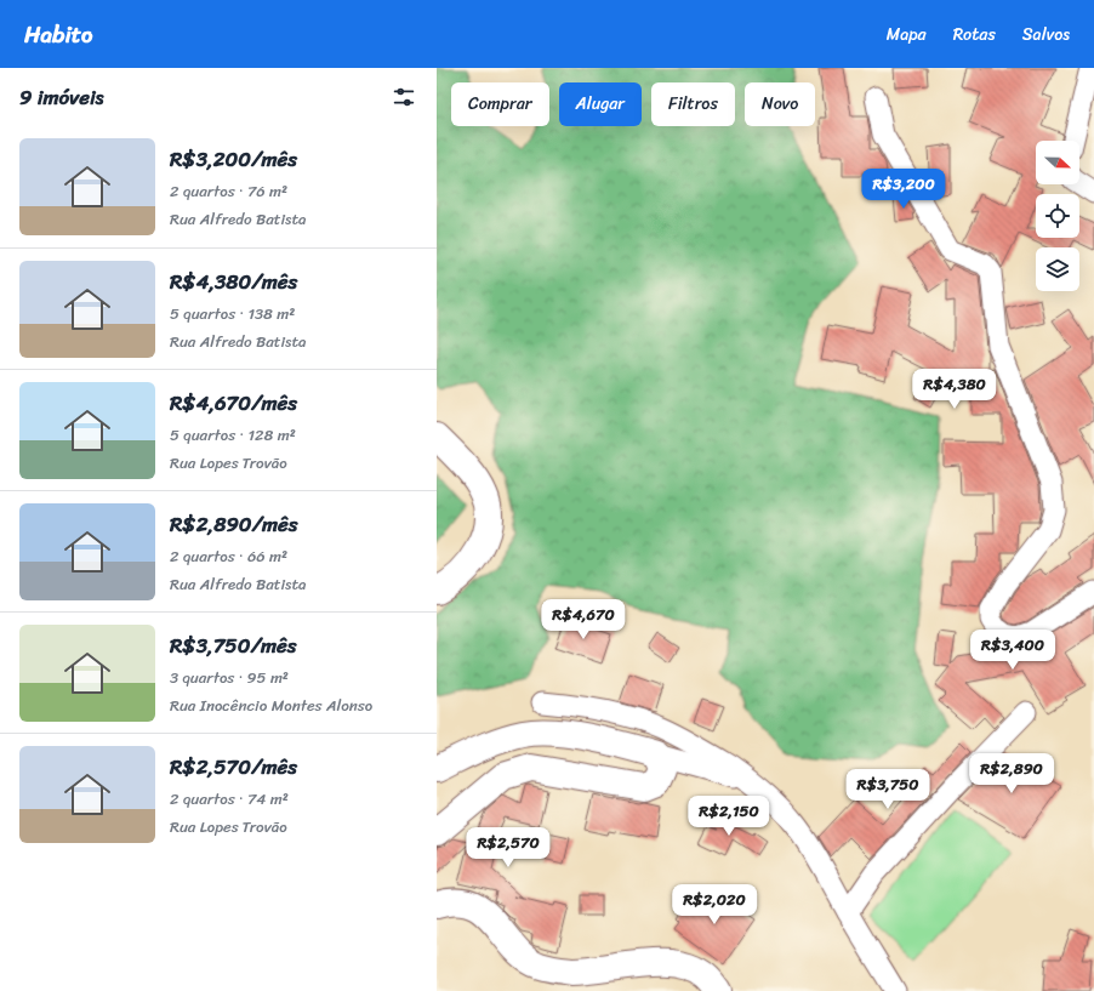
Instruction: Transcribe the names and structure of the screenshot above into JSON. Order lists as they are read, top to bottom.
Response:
{
  "north": "right",
  "page": {
    "header": "Habito",
    "nav": ["Mapa", "Rotas", "Salvos"],
    "heading": "9 imóveis",
    "chip": [
      "Comprar",
      "Alugar",
      "Filtros",
      "Novo"
    ],
    "list": [
      {
        "name": "R$3,200/mês",
        "note": "2 quartos · 76 m² · Rua Alfredo Batista"
      },
      {
        "name": "R$4,380/mês",
        "note": "5 quartos · 138 m² · Rua Alfredo Batista"
      },
      {
        "name": "R$4,670/mês",
        "note": "5 quartos · 128 m² · Rua Lopes Trovão"
      },
      {
        "name": "R$2,890/mês",
        "note": "2 quartos · 66 m² · Rua Alfredo Batista"
      },
      {
        "name": "R$3,750/mês",
        "note": "3 quartos · 95 m² · Rua Inocêncio Montes Alonso"
      },
      {
        "name": "R$2,570/mês",
        "note": "2 quartos · 74 m² · Rua Lopes Trovão"
      }
    ],
    "price": [
      "R$3,200",
      "R$4,380",
      "R$4,670",
      "R$3,400",
      "R$2,890",
      "R$3,750",
      "R$2,150",
      "R$2,570",
      "R$2,020"
    ]
  }
}
